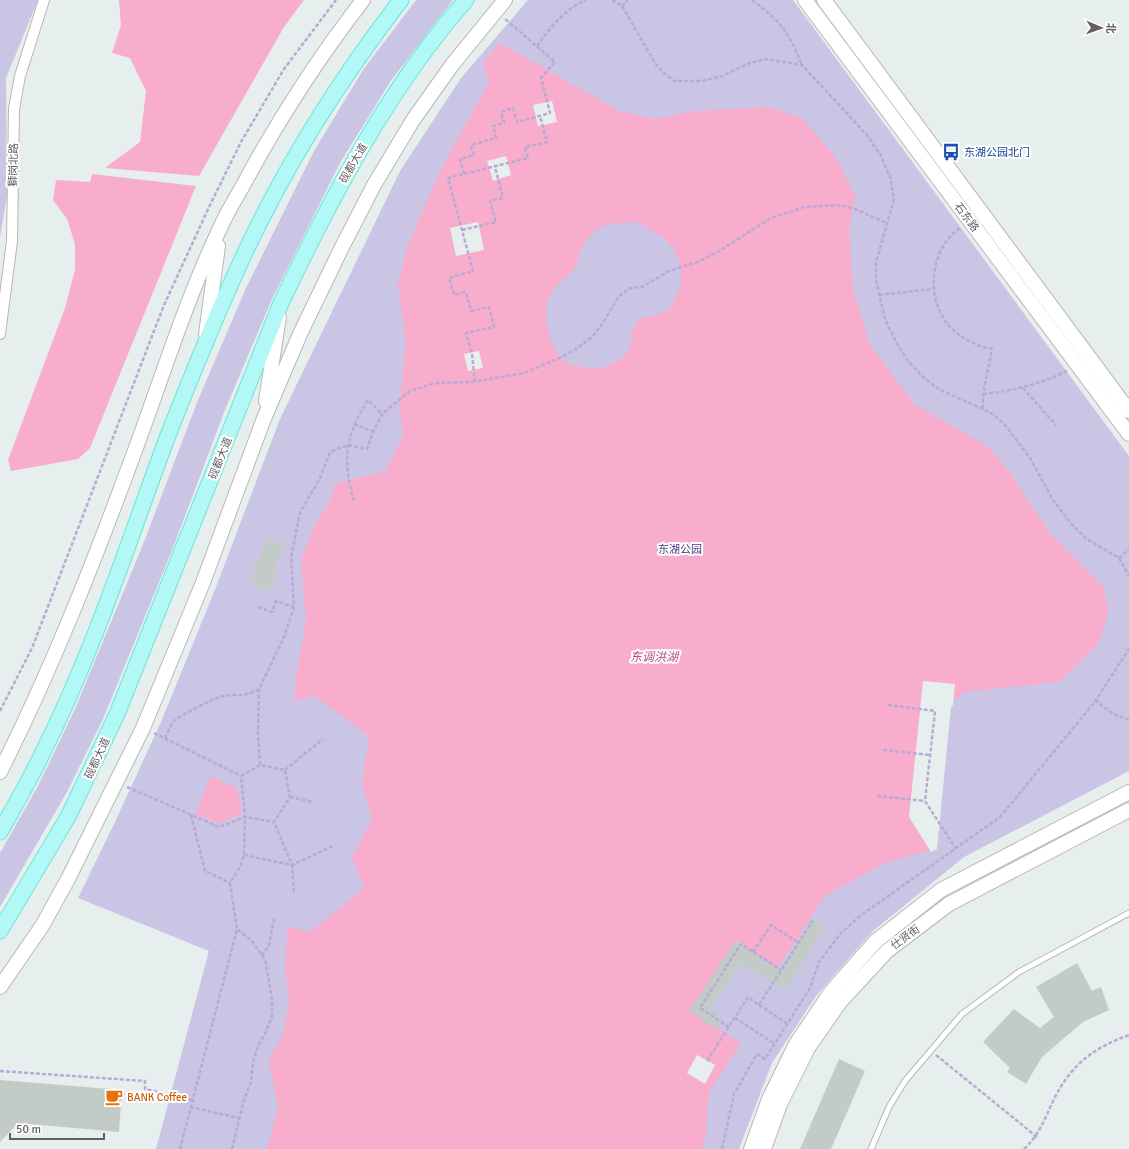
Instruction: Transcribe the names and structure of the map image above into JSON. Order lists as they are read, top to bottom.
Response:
{
  "streets": {
    "main road": ["砚都大道"],
    "street": ["獅岗北路", "石东路", "仕贤街"]
  },
  "water": ["东调洪湖"],
  "parks": ["东湖公园"],
  "places": {
    "bus stop": ["东湖公园北门"],
    "cafe": ["BANK Coffee"]
  },
  "scale_bar": "50 m",
  "north": "right"
}
